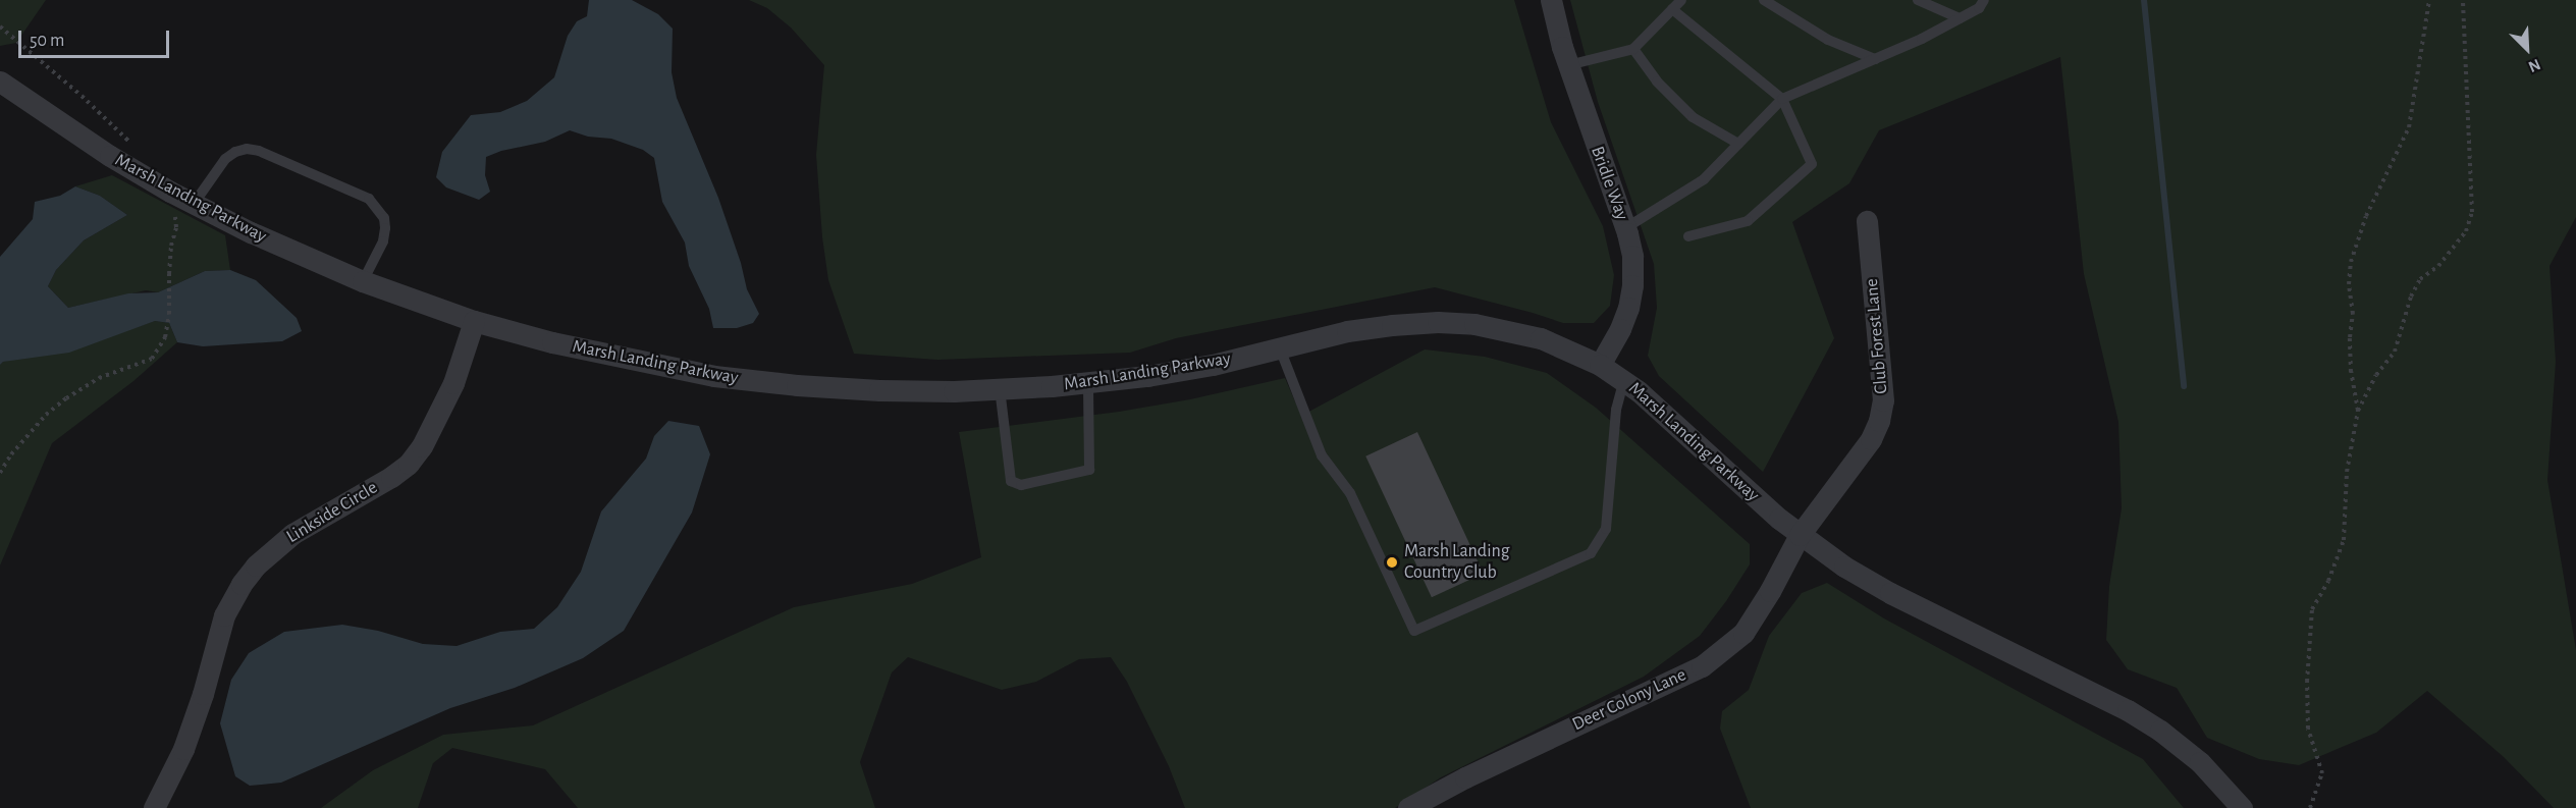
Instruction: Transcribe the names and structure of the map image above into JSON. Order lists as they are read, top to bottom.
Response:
{
  "streets": {
    "street": [
      "Bridle Way",
      "Marsh Landing Parkway",
      "Club Forest Lane",
      "Linkside Circle",
      "Deer Colony Lane"
    ]
  },
  "crossings": [
    ["Bridle Way", "Marsh Landing Parkway"],
    ["Marsh Landing Parkway", "Club Forest Lane"],
    ["Marsh Landing Parkway", "Linkside Circle"],
    ["Marsh Landing Parkway", "Deer Colony Lane"],
    ["Club Forest Lane", "Deer Colony Lane"]
  ],
  "places": ["Marsh Landing Country Club"],
  "scale_bar": "50 m",
  "north": "bottom right"
}
